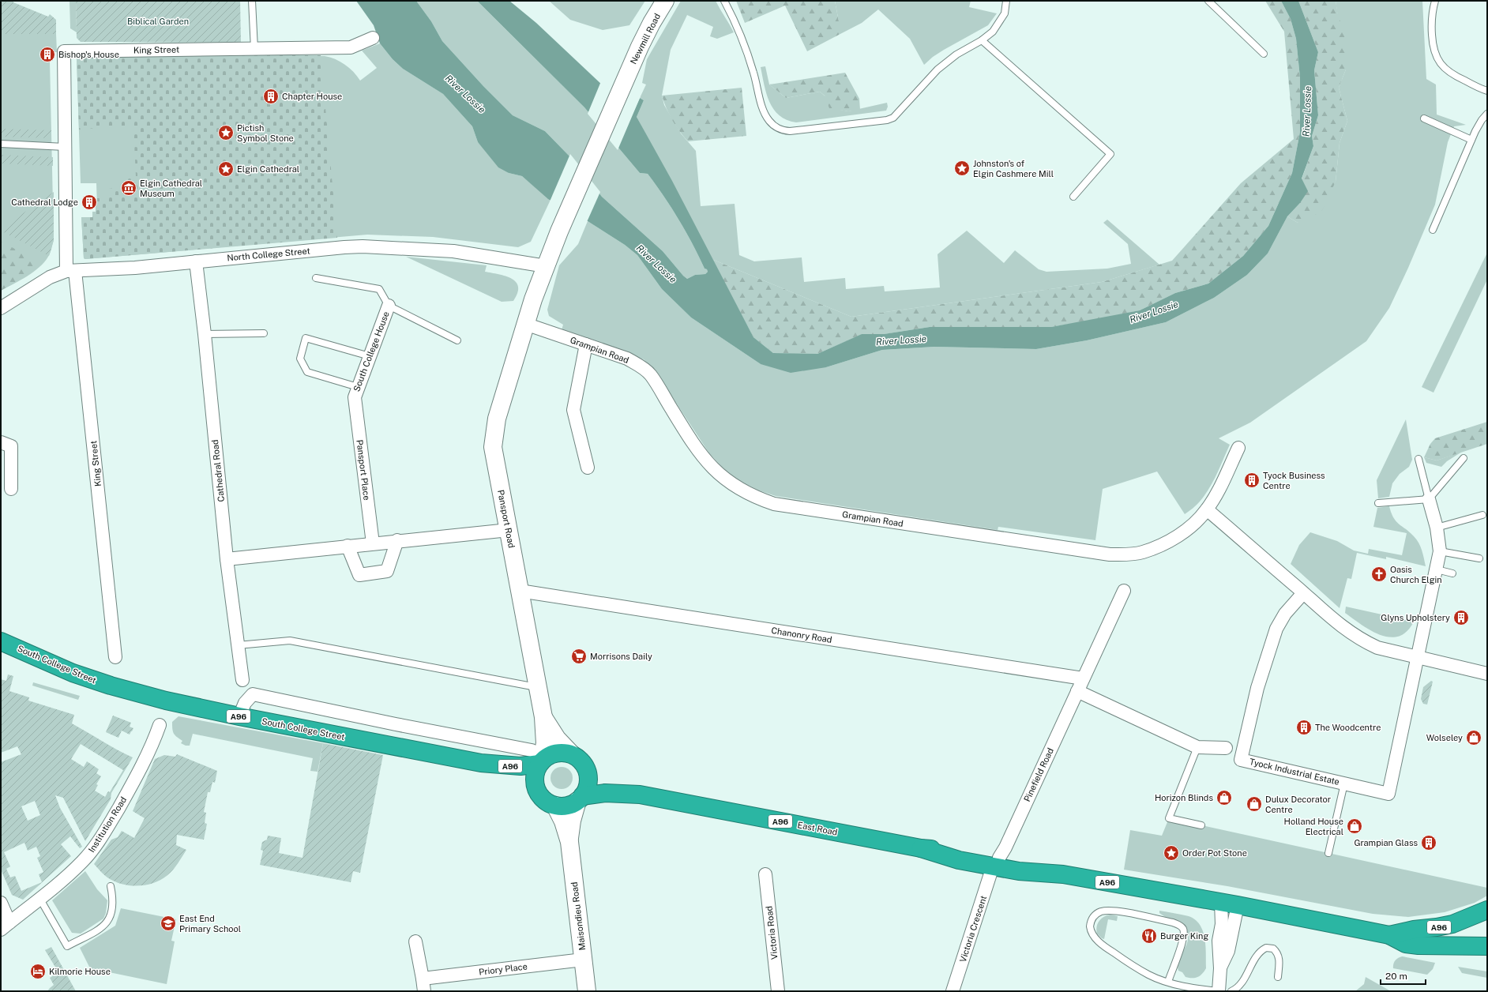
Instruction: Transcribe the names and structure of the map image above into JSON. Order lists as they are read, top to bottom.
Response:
{
  "streets": {
    "highway": ["South College Street", "A96", "East Road"],
    "street": [
      "Newmill Road",
      "King Street",
      "North College Street",
      "Grampian Road",
      "South College House",
      "Pansport Place",
      "Cathedral Road",
      "Pansport Road",
      "Chanonry Road",
      "Tyock Industrial Estate",
      "Pinefield Road",
      "Institution Road",
      "Maisondieu Road",
      "Victoria Crescent",
      "Victoria Road",
      "Priory Place"
    ]
  },
  "crossings": [
    ["Newmill Road", "Pansport Road"],
    ["King Street", "North College Street"],
    ["North College Street", "Cathedral Road"],
    ["North College Street", "Pansport Road"],
    ["Grampian Road", "Pansport Road"],
    ["South College House", "Pansport Place"],
    ["Pansport Road", "Chanonry Road"],
    ["Chanonry Road", "Pinefield Road"],
    ["South College Street", "A96"],
    ["A96", "Pinefield Road"],
    ["A96", "East Road"],
    ["A96", "Victoria Crescent"],
    ["Pinefield Road", "East Road"],
    ["Pinefield Road", "Victoria Crescent"],
    ["East Road", "Victoria Crescent"],
    ["Maisondieu Road", "Priory Place"]
  ],
  "water": ["River Lossie"],
  "parks": ["Biblical Garden"],
  "places": {
    "building": [
      "Bishop's House",
      "Chapter House",
      "Cathedral Lodge",
      "Tyock Business Centre",
      "Glyns Upholstery",
      "The Woodcentre",
      "Grampian Glass"
    ],
    "place": [
      "Pictish Symbol Stone",
      "Johnston's of Elgin Cashmere Mill",
      "Elgin Cathedral",
      "Order Pot Stone"
    ],
    "museum": ["Elgin Cathedral Museum"],
    "church": ["Oasis Church Elgin"],
    "supermarket": ["Morrisons Daily"],
    "shop": [
      "Wolseley",
      "Horizon Blinds",
      "Dulux Decorator Centre",
      "Holland House Electrical"
    ],
    "school or university": ["East End Primary School"],
    "restaurant": ["Burger King"],
    "hotel": ["Kilmorie House"]
  },
  "scale_bar": "20 m"
}
